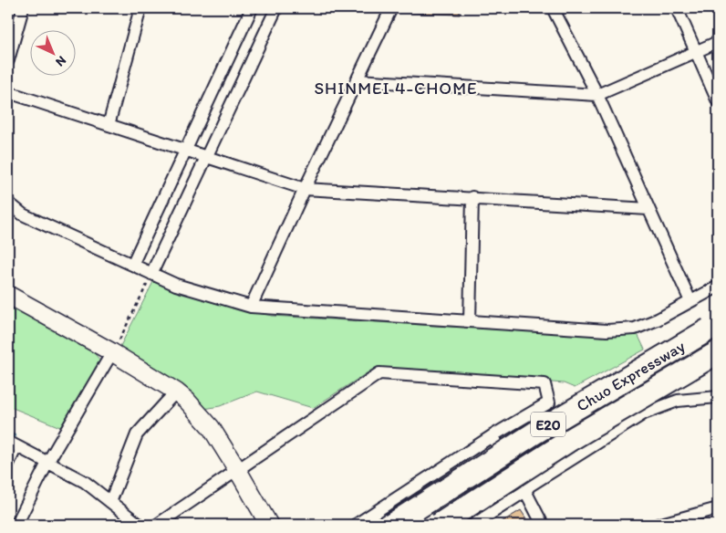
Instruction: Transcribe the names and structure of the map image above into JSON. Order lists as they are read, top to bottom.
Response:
{
  "streets": {
    "highway": ["Chuo Expressway", "E20"]
  },
  "districts": ["SHINMEI 4-CHOME"],
  "north": "bottom right"
}
